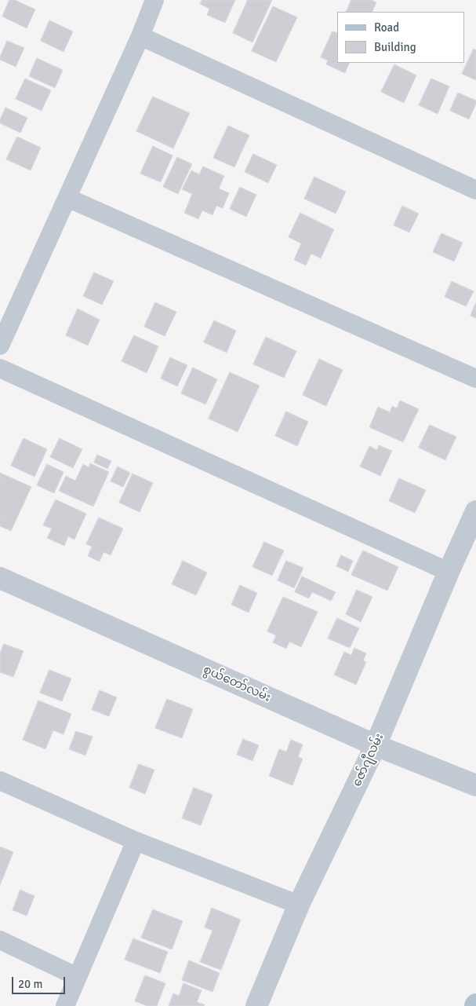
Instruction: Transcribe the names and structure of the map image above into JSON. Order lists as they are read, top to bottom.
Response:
{
  "streets": {
    "street": ["စွယ်တော်လမ်း", "ဇော်ဂျီလမ်း"]
  },
  "crossings": [
    ["စွယ်တော်လမ်း", "ဇော်ဂျီလမ်း"]
  ],
  "legend": ["Road", "Building"],
  "scale_bar": "20 m"
}
